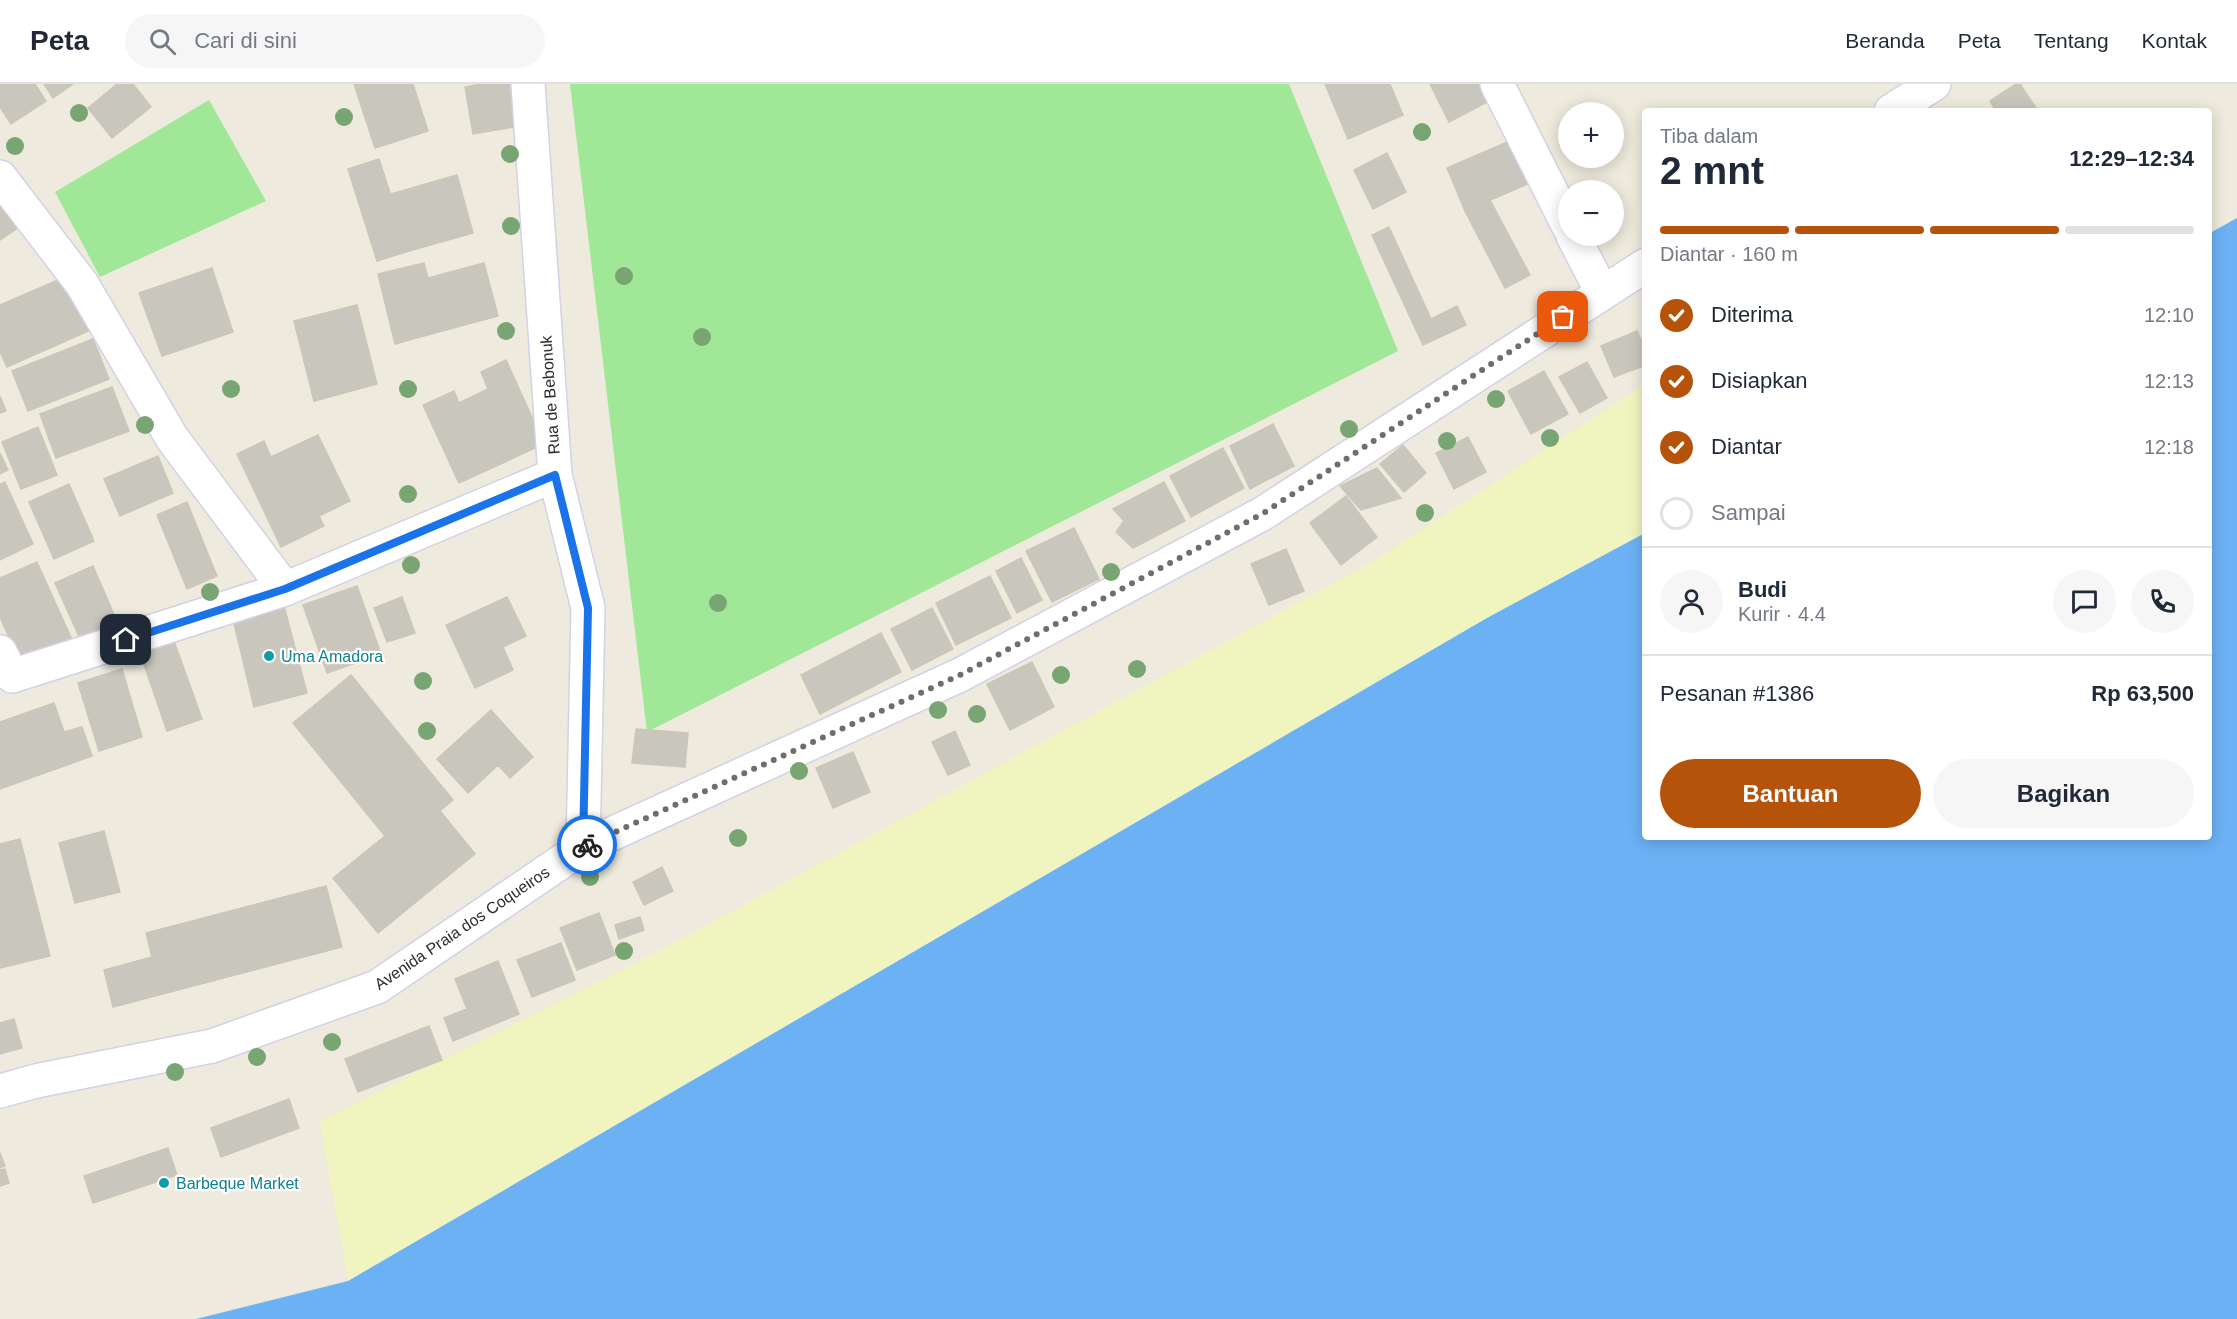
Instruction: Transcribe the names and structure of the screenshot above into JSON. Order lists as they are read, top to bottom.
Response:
{
  "streets": {
    "street": ["Rua de Bebonuk", "Avenida Praia dos Coqueiros"]
  },
  "crossings": [
    ["Rua de Bebonuk", "Avenida Praia dos Coqueiros"]
  ],
  "places": ["Uma Amadora", "Barbeque Market"],
  "page": {
    "header": "Peta",
    "search": "Cari di sini",
    "nav": [
      "Beranda",
      "Peta",
      "Tentang",
      "Kontak"
    ],
    "map_buttons": ["+", "−"],
    "heading": ["2 mnt", "Tiba dalam", "12:29–12:34"],
    "panel": [
      "Budi",
      "Kurir · 4.4",
      "Pesanan #1386",
      "Rp 63,500"
    ],
    "bar": "Diantar · 160 m",
    "list": [
      ["Diterima", "12:10"],
      ["Disiapkan", "12:13"],
      ["Diantar", "12:18"],
      "Sampai"
    ],
    "buttons": ["Bantuan", "Bagikan"]
  }
}
